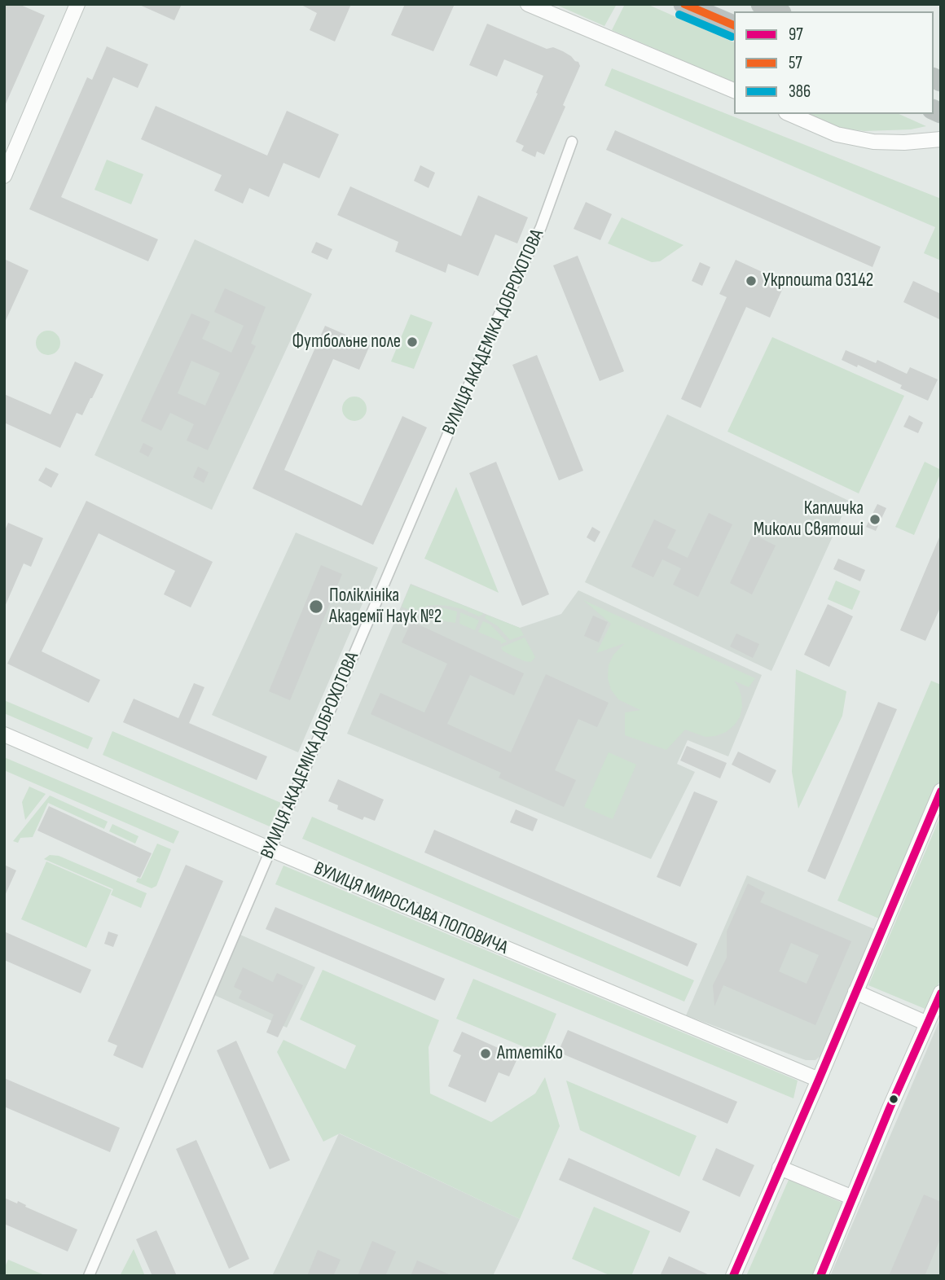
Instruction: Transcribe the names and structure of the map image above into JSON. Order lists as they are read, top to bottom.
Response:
{
  "streets": {
    "street": ["ВУЛИЦЯ АКАДЕМІКА ДОБРОХОТОВА", "ВУЛИЦЯ МИРОСЛАВА ПОПОВИЧА"]
  },
  "crossings": [
    ["ВУЛИЦЯ АКАДЕМІКА ДОБРОХОТОВА", "ВУЛИЦЯ МИРОСЛАВА ПОПОВИЧА"]
  ],
  "places": [
    "Укрпошта 03142",
    "Футбольне поле",
    "Капличка Миколи Святоші",
    "Поліклініка Академії Наук №2",
    "АтлетіКо"
  ],
  "lines": ["transit line 57", "transit line 386", "transit line 97"],
  "legend": ["97", "57", "386"]
}
